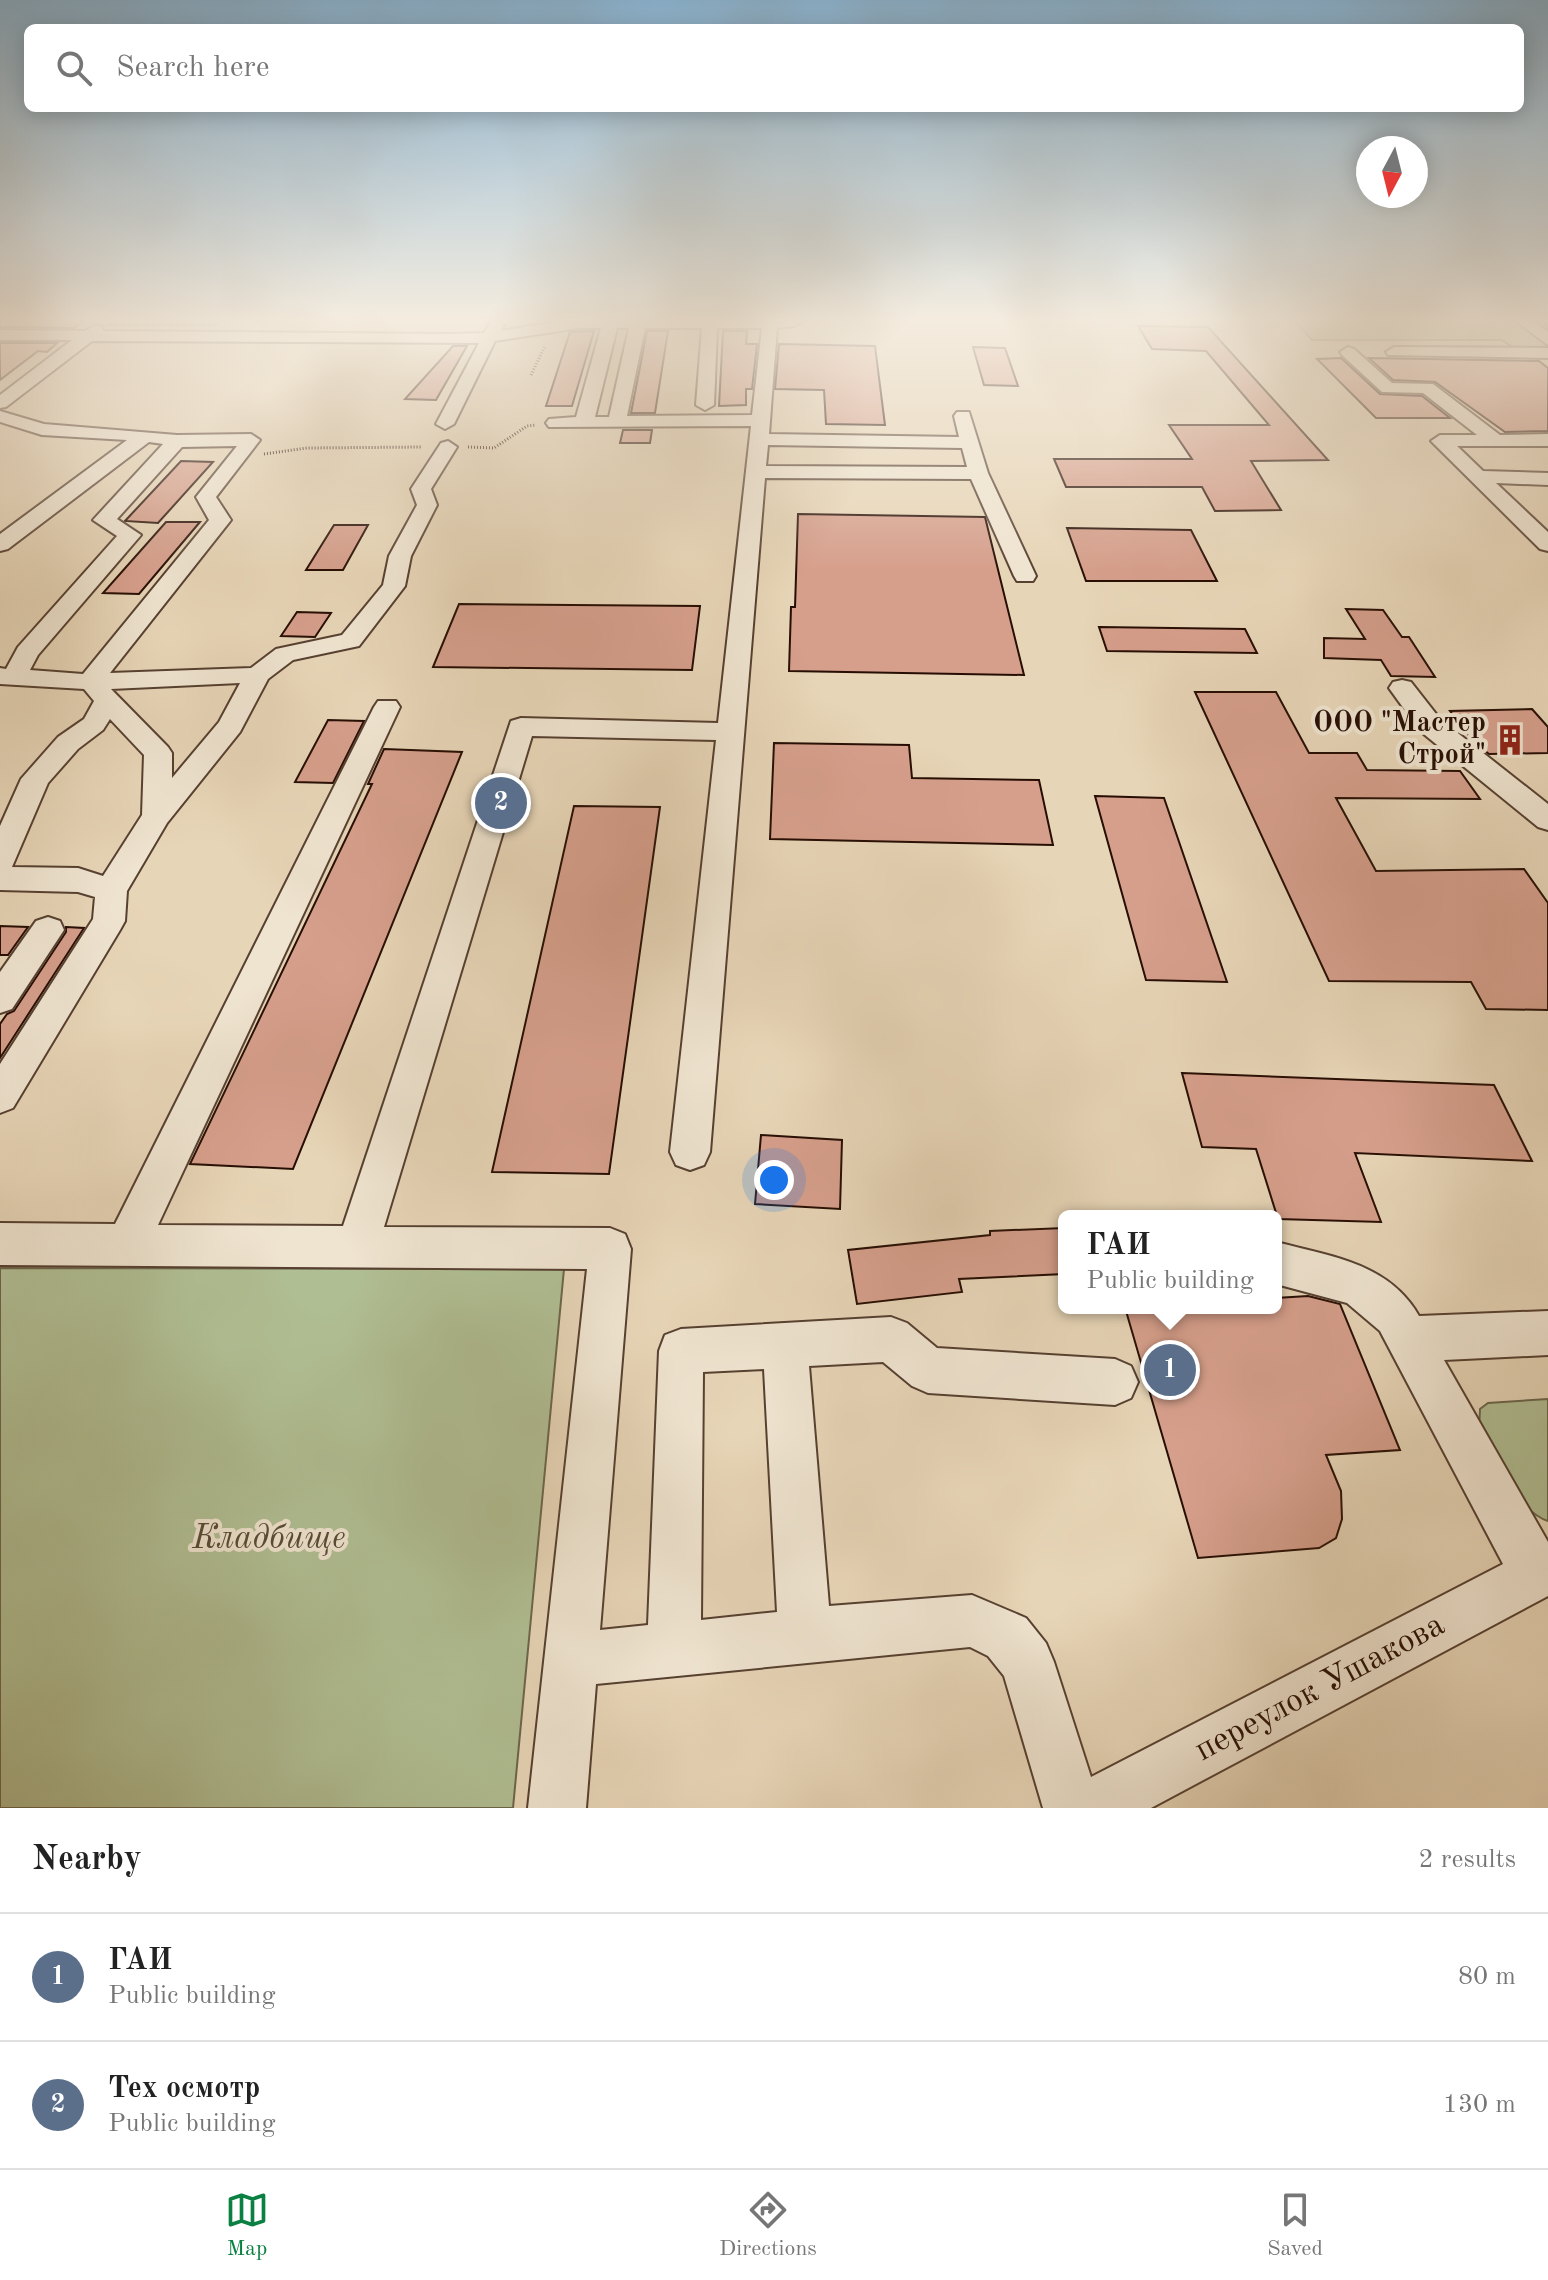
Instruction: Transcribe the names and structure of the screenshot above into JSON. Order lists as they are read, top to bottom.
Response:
{
  "streets": {
    "street": ["переулок Ушакова"]
  },
  "parks": ["Кладбище"],
  "places": {
    "building": ["ООО \"Мастер Строй\""]
  },
  "north": "bottom",
  "page": {
    "search": "Search here",
    "pins": ["2", "1"],
    "popup": ["ГАИ", "Public building"],
    "heading": ["Nearby", "2 results"],
    "list": [
      {
        "mark": "1",
        "name": "ГАИ",
        "note": "Public building",
        "value": "80 m"
      },
      {
        "mark": "2",
        "name": "Тех осмотр",
        "note": "Public building",
        "value": "130 m"
      }
    ],
    "nav": ["Map", "Directions", "Saved"]
  }
}
